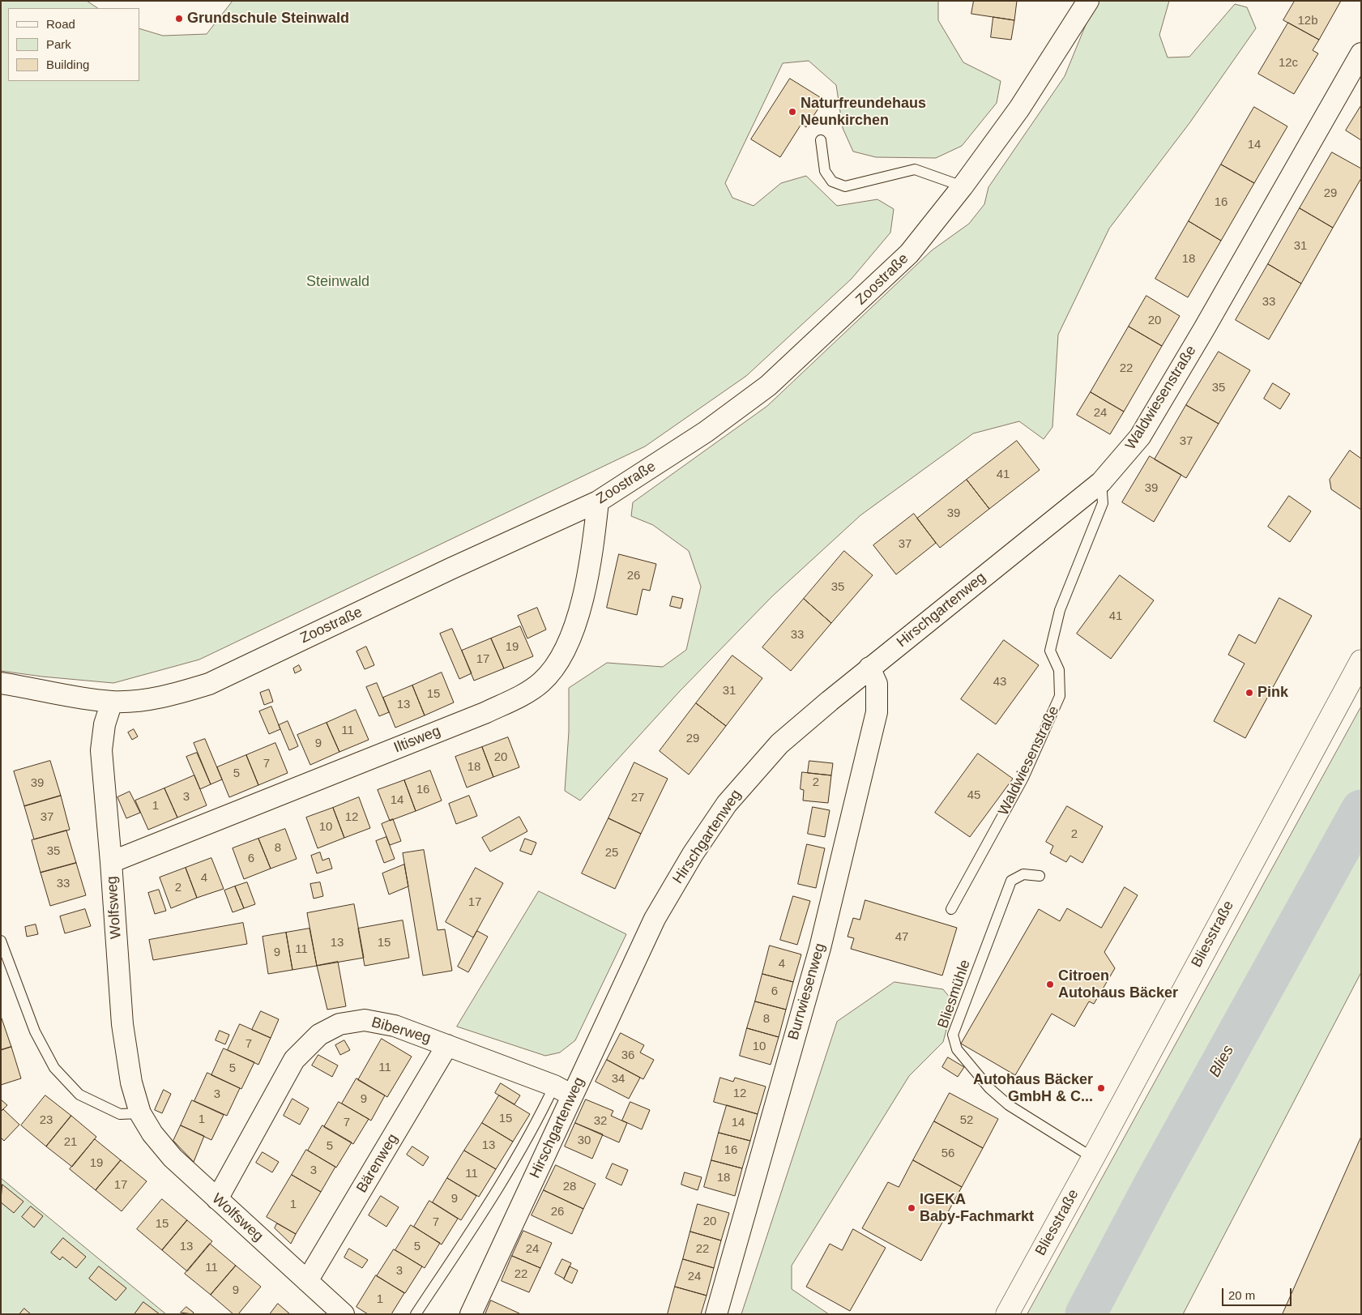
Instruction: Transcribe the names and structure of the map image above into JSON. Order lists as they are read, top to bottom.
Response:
{
  "streets": {
    "main road": ["Bliesstraße"],
    "street": [
      "Zoostraße",
      "Waldwiesenstraße",
      "Hirschgartenweg",
      "Iltisweg",
      "Wolfsweg",
      "Burrwiesenweg",
      "Biberweg",
      "Bärenweg"
    ],
    "lane": ["Bliesmühle"]
  },
  "crossings": [
    ["Zoostraße", "Iltisweg"],
    ["Zoostraße", "Wolfsweg"],
    ["Waldwiesenstraße", "Hirschgartenweg"],
    ["Hirschgartenweg", "Burrwiesenweg"],
    ["Hirschgartenweg", "Biberweg"],
    ["Iltisweg", "Wolfsweg"],
    ["Wolfsweg", "Biberweg"],
    ["Wolfsweg", "Bärenweg"],
    ["Bliesstraße", "Bliesmühle"],
    ["Biberweg", "Bärenweg"]
  ],
  "water": ["Blies"],
  "parks": ["Steinwald"],
  "places": [
    "Grundschule Steinwald",
    "Naturfreundehaus Neunkirchen",
    "Pink",
    "Citroen Autohaus Bäcker",
    "Autohaus Bäcker GmbH & C...",
    "IGEKA Baby-Fachmarkt"
  ],
  "house_numbers": [
    "12b",
    "12c",
    "14",
    "29",
    "16",
    "31",
    "18",
    "33",
    "20",
    "22",
    "35",
    "24",
    "37",
    "41",
    "39",
    "39",
    "37",
    "26",
    "35",
    "41",
    "33",
    "19",
    "17",
    "43",
    "31",
    "15",
    "13",
    "11",
    "29",
    "9",
    "20",
    "7",
    "18",
    "5",
    "2",
    "39",
    "16",
    "45",
    "3",
    "27",
    "14",
    "1",
    "37",
    "12",
    "10",
    "2",
    "8",
    "35",
    "25",
    "6",
    "4",
    "33",
    "2",
    "17",
    "47",
    "13",
    "15",
    "11",
    "9",
    "4",
    "6",
    "8",
    "7",
    "10",
    "36",
    "11",
    "5",
    "34",
    "12",
    "3",
    "9",
    "15",
    "1",
    "23",
    "52",
    "32",
    "7",
    "14",
    "30",
    "21",
    "13",
    "5",
    "16",
    "56",
    "19",
    "3",
    "11",
    "18",
    "17",
    "28",
    "9",
    "1",
    "26",
    "20",
    "7",
    "15",
    "13",
    "5",
    "24",
    "22",
    "11",
    "3",
    "22",
    "24",
    "9",
    "1"
  ],
  "legend": ["Road", "Park", "Building"],
  "scale_bar": "20 m"
}
